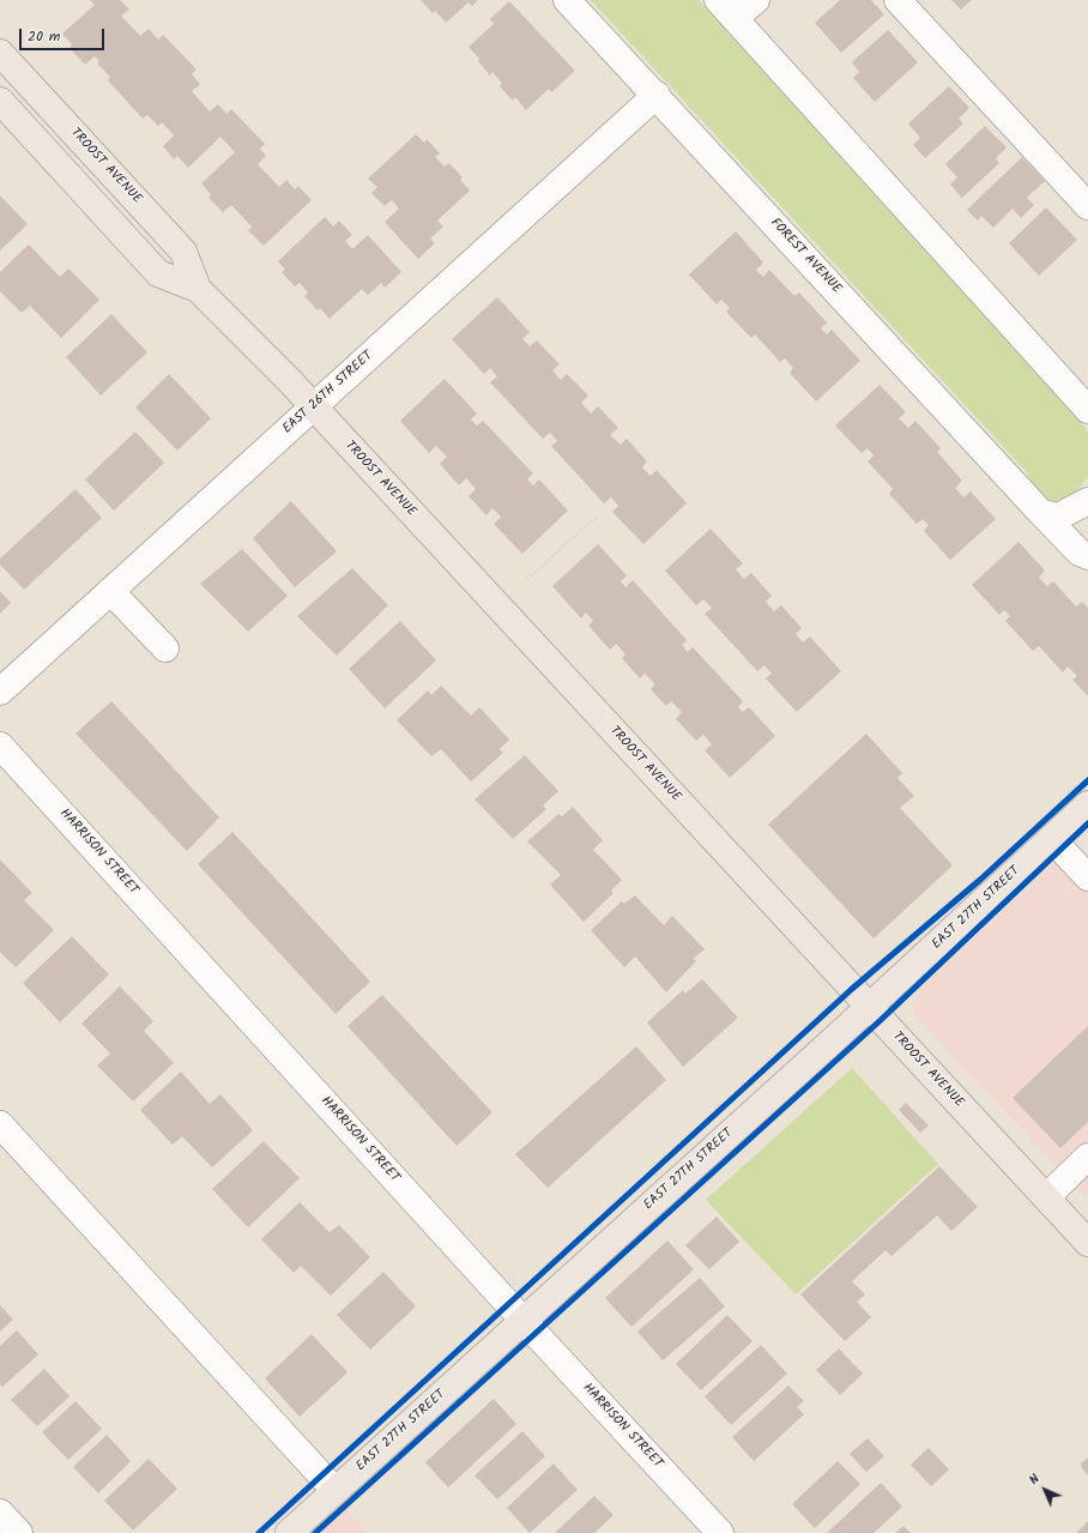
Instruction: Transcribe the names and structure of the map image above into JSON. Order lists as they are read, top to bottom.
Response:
{
  "streets": {
    "main road": ["TROOST AVENUE", "EAST 27TH STREET"],
    "street": ["FOREST AVENUE", "EAST 26TH STREET", "HARRISON STREET"]
  },
  "crossings": [
    ["TROOST AVENUE", "EAST 26TH STREET"],
    ["TROOST AVENUE", "EAST 27TH STREET"],
    ["FOREST AVENUE", "EAST 26TH STREET"],
    ["HARRISON STREET", "EAST 27TH STREET"]
  ],
  "scale_bar": "20 m",
  "north": "top left"
}
